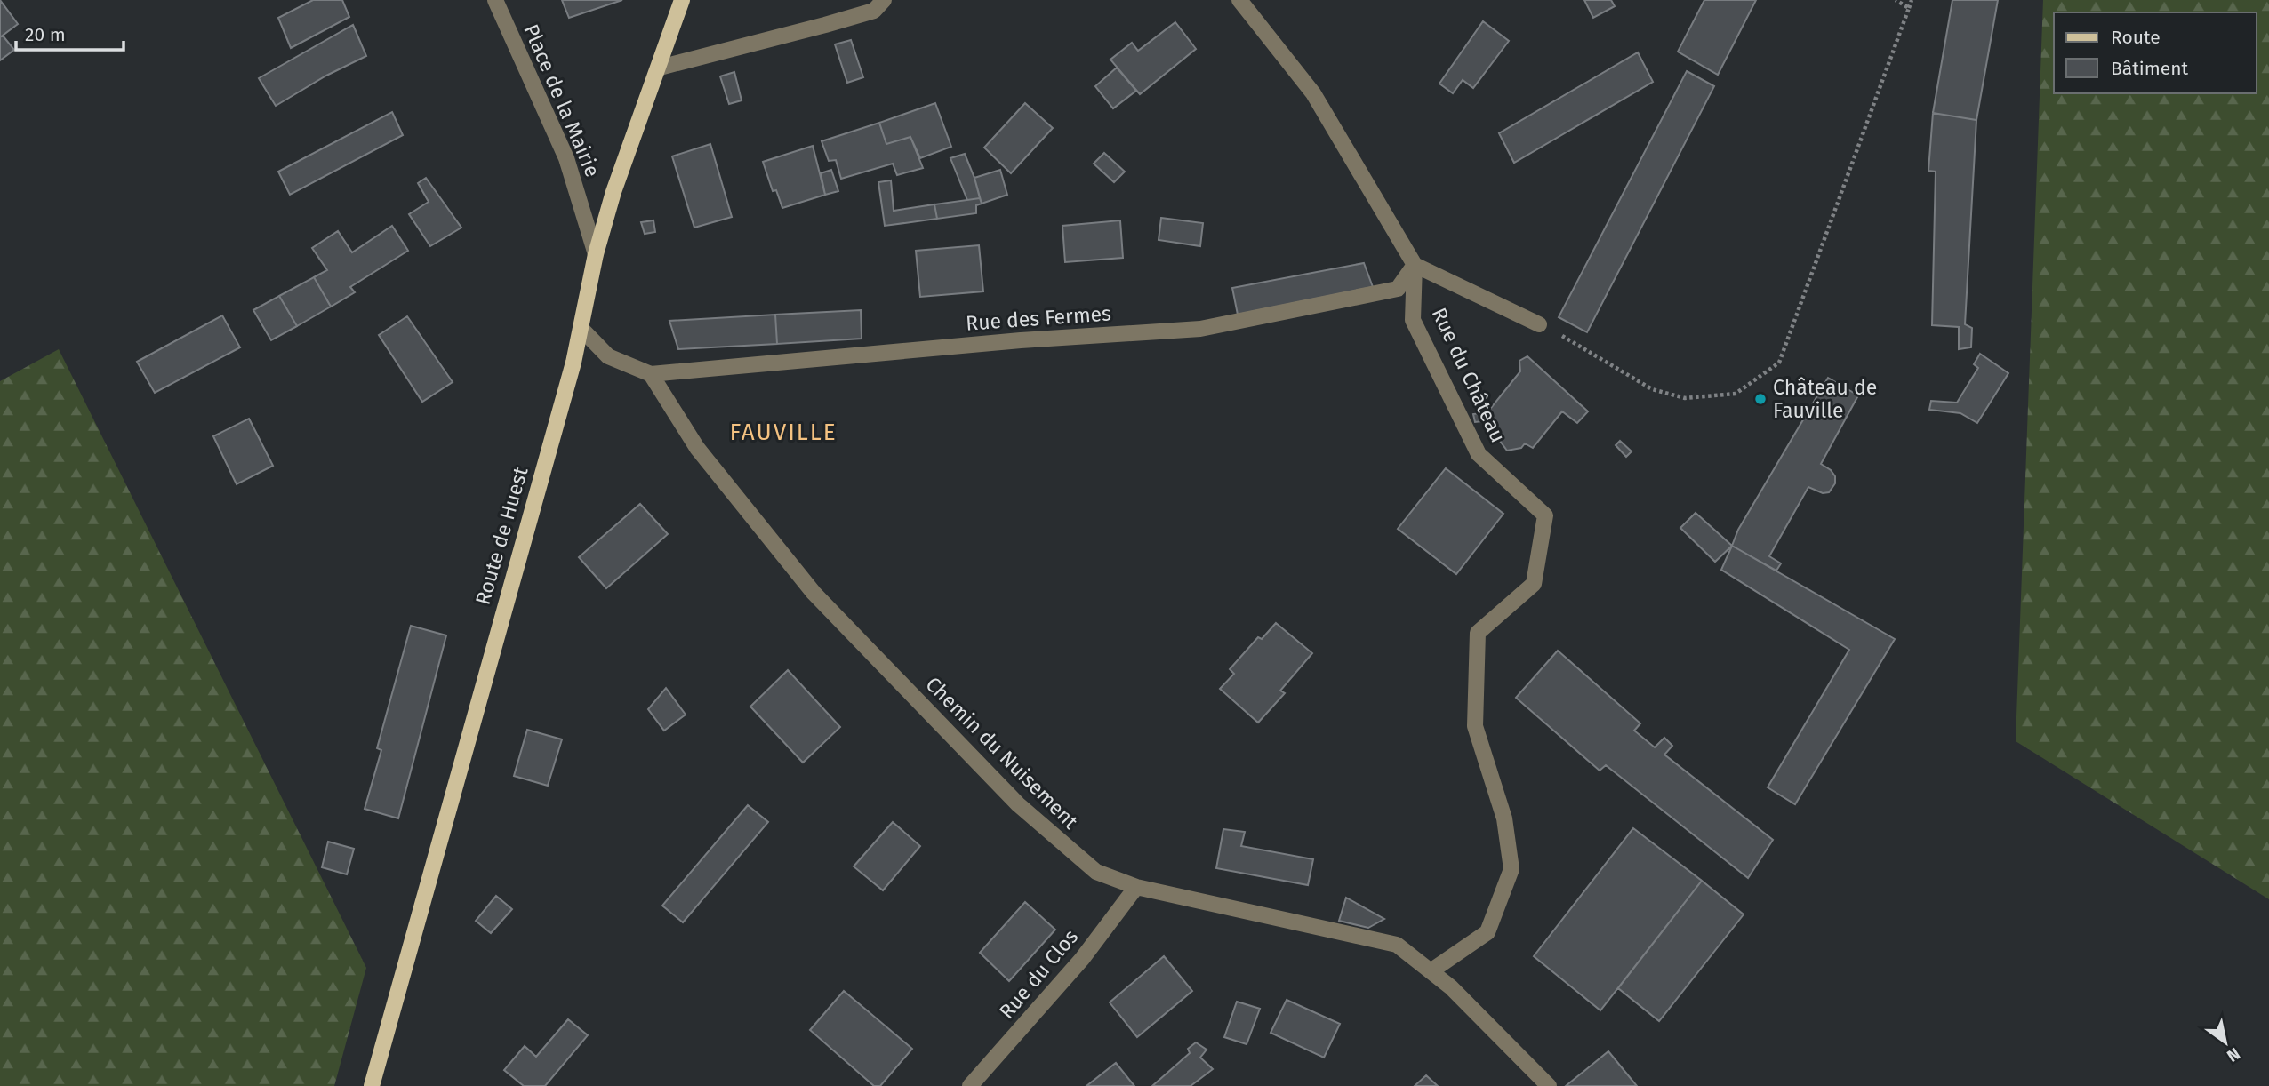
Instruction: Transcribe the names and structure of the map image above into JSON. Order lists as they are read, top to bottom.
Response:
{
  "streets": {
    "main road": ["Route de Huest"],
    "street": [
      "Place de la Mairie",
      "Rue des Fermes",
      "Rue du Château",
      "Chemin du Nuisement",
      "Rue du Clos"
    ]
  },
  "crossings": [
    ["Place de la Mairie", "Route de Huest"],
    ["Rue des Fermes", "Rue du Château"],
    ["Rue des Fermes", "Chemin du Nuisement"],
    ["Rue du Château", "Chemin du Nuisement"],
    ["Chemin du Nuisement", "Rue du Clos"]
  ],
  "districts": ["FAUVILLE"],
  "places": ["Château de Fauville"],
  "legend": ["Route", "Bâtiment"],
  "scale_bar": "20 m",
  "north": "bottom right"
}
